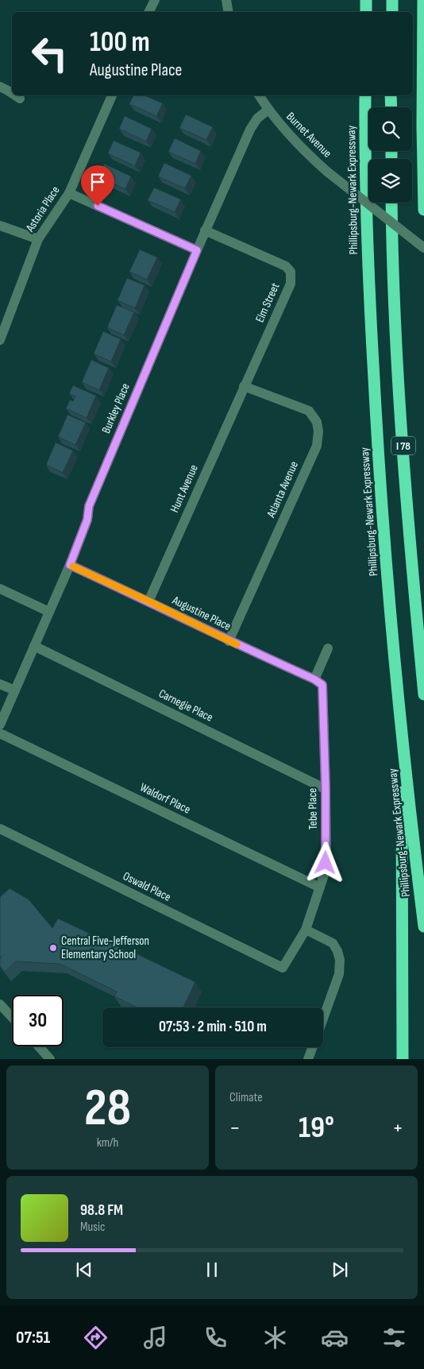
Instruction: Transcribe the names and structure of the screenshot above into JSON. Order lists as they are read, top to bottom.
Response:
{
  "streets": {
    "highway": ["Phillipsburg-Newark Expressway", "I 78"],
    "street": [
      "Burnet Avenue",
      "Astoria Place",
      "Elm Street",
      "Burkley Place",
      "Hunt Avenue",
      "Atlanta Avenue",
      "Augustine Place",
      "Carnegie Place",
      "Waldorf Place",
      "Tebe Place",
      "Oswald Place"
    ]
  },
  "crossings": [
    ["Burnet Avenue", "Burkley Place"],
    ["Elm Street", "Burkley Place"],
    ["Elm Street", "Hunt Avenue"],
    ["Elm Street", "Atlanta Avenue"],
    ["Burkley Place", "Augustine Place"],
    ["Burkley Place", "Carnegie Place"],
    ["Hunt Avenue", "Atlanta Avenue"],
    ["Hunt Avenue", "Augustine Place"],
    ["Atlanta Avenue", "Augustine Place"],
    ["Augustine Place", "Tebe Place"],
    ["Carnegie Place", "Tebe Place"],
    ["Waldorf Place", "Tebe Place"],
    ["Tebe Place", "Oswald Place"]
  ],
  "places": ["Central Five-Jefferson Elementary School"],
  "page": {
    "turn": ["100 m", "Augustine Place"],
    "limit": "30",
    "trip": "07:53 · 2 min · 510 m",
    "tile": [
      ["28", "km/h"],
      "Climate"
    ],
    "heat": ["−", "19°", "+"],
    "song": ["98.8 FM", "Music"],
    "tabs": "07:51"
  }
}
